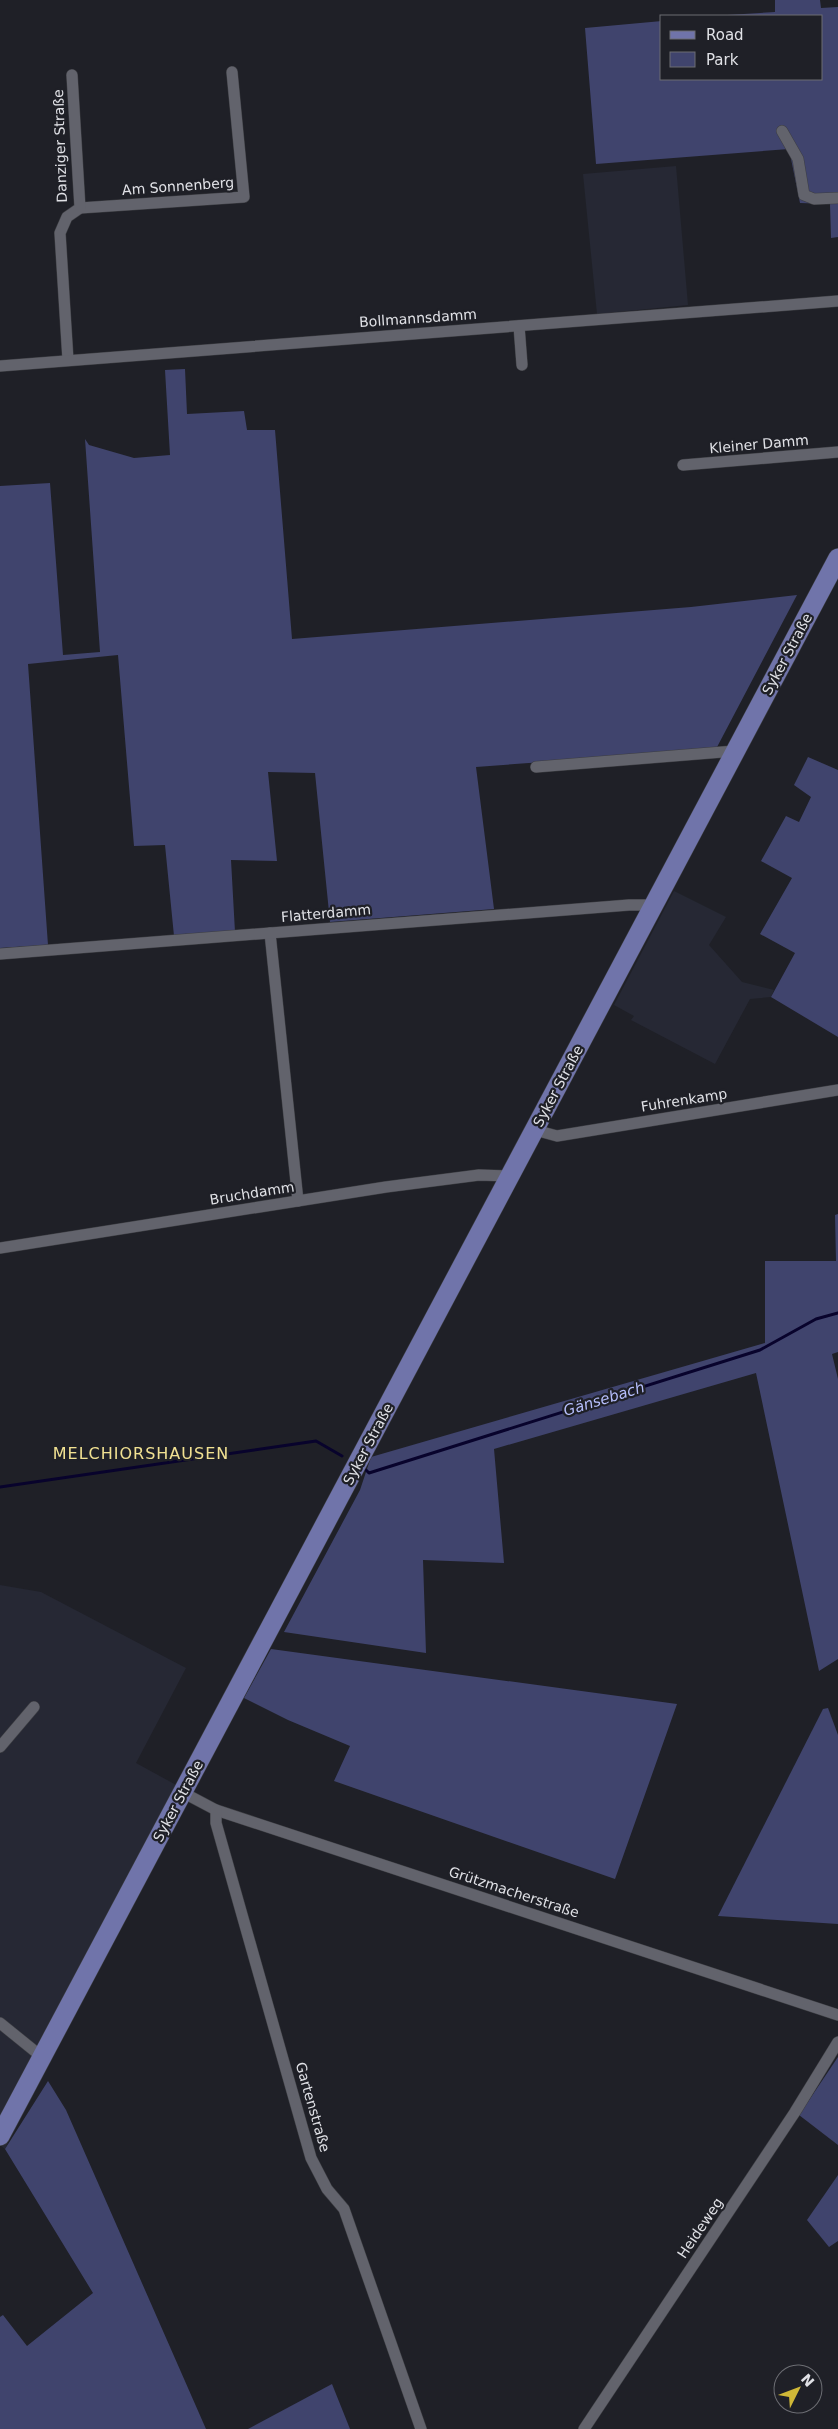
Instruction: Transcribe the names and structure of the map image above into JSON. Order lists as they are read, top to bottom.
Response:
{
  "streets": {
    "main road": ["Syker Straße"],
    "street": [
      "Danziger Straße",
      "Am Sonnenberg",
      "Bollmannsdamm",
      "Kleiner Damm",
      "Flatterdamm",
      "Fuhrenkamp",
      "Bruchdamm",
      "Grützmacherstraße",
      "Gartenstraße",
      "Heideweg"
    ]
  },
  "crossings": [
    ["Danziger Straße", "Am Sonnenberg"],
    ["Danziger Straße", "Bollmannsdamm"],
    ["Syker Straße", "Flatterdamm"],
    ["Syker Straße", "Fuhrenkamp"],
    ["Syker Straße", "Bruchdamm"],
    ["Syker Straße", "Grützmacherstraße"],
    ["Grützmacherstraße", "Gartenstraße"]
  ],
  "districts": ["MELCHIORSHAUSEN"],
  "water": ["Gänsebach"],
  "legend": ["Road", "Park"],
  "north": "top right"
}
